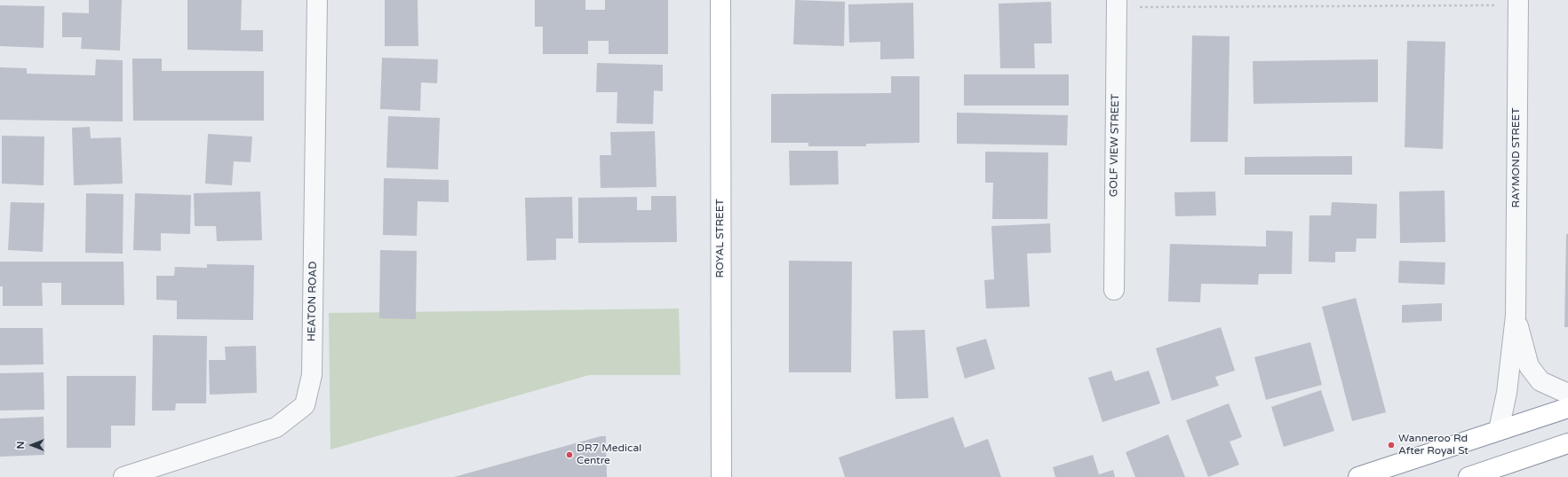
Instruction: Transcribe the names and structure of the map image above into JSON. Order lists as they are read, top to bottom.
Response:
{
  "streets": {
    "main road": ["ROYAL STREET"],
    "street": ["GOLF VIEW STREET", "RAYMOND STREET", "HEATON ROAD"]
  },
  "places": ["Wanneroo Rd After Royal St", "DR7 Medical Centre"],
  "north": "left"
}
